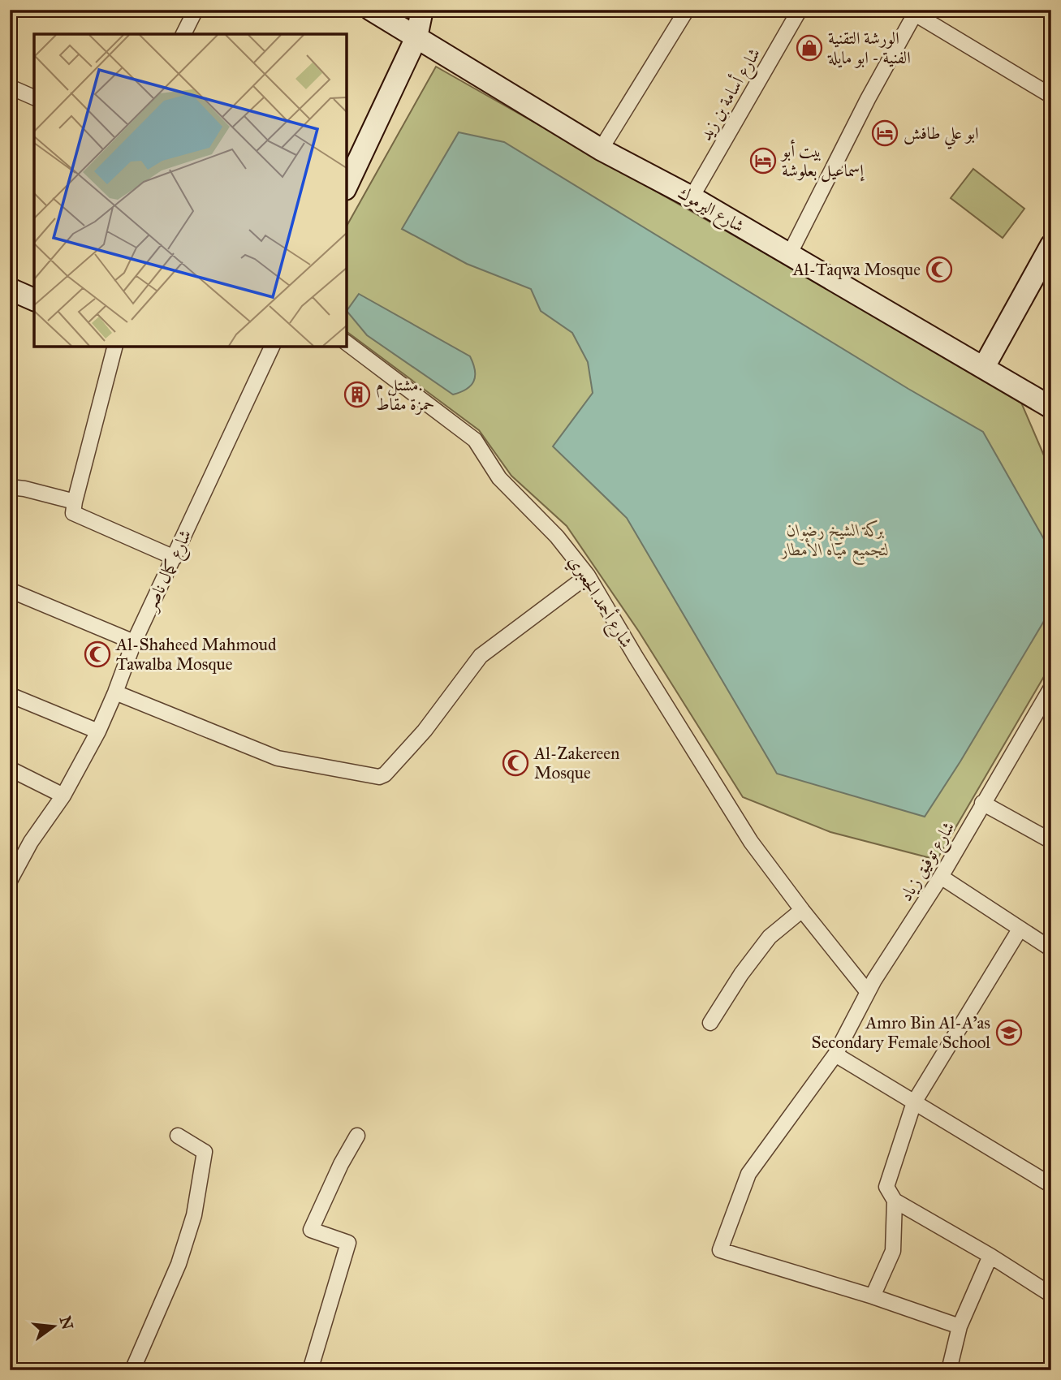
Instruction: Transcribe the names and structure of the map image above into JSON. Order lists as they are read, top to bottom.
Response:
{
  "streets": {
    "street": [
      "شارع أسامة بن زيد",
      "شارع اليرموك",
      "شارع كمال ناصر",
      "شارع أحمد الجعبري",
      "شارع توفيق زياد"
    ]
  },
  "crossings": [
    ["شارع أسامة بن زيد", "شارع اليرموك"],
    ["شارع أحمد الجعبري", "شارع توفيق زياد"]
  ],
  "parks": ["بركة الشيخ رضوان لتجميع مياه الأمطار"],
  "places": {
    "shop": ["الورشة التقنية الفنية - ابو مايلة"],
    "hotel": ["ابو علي طافش", "بيت أبو إسماعيل بعلوشة"],
    "mosque": ["Al-Taqwa Mosque", "Al-Shaheed Mahmoud Tawalba Mosque", "Al-Zakereen Mosque"],
    "building": ["مشتل م. حمزة مقاط"],
    "school or university": ["Amro Bin Al-A'as Secondary Female School"]
  },
  "north": "right"
}
